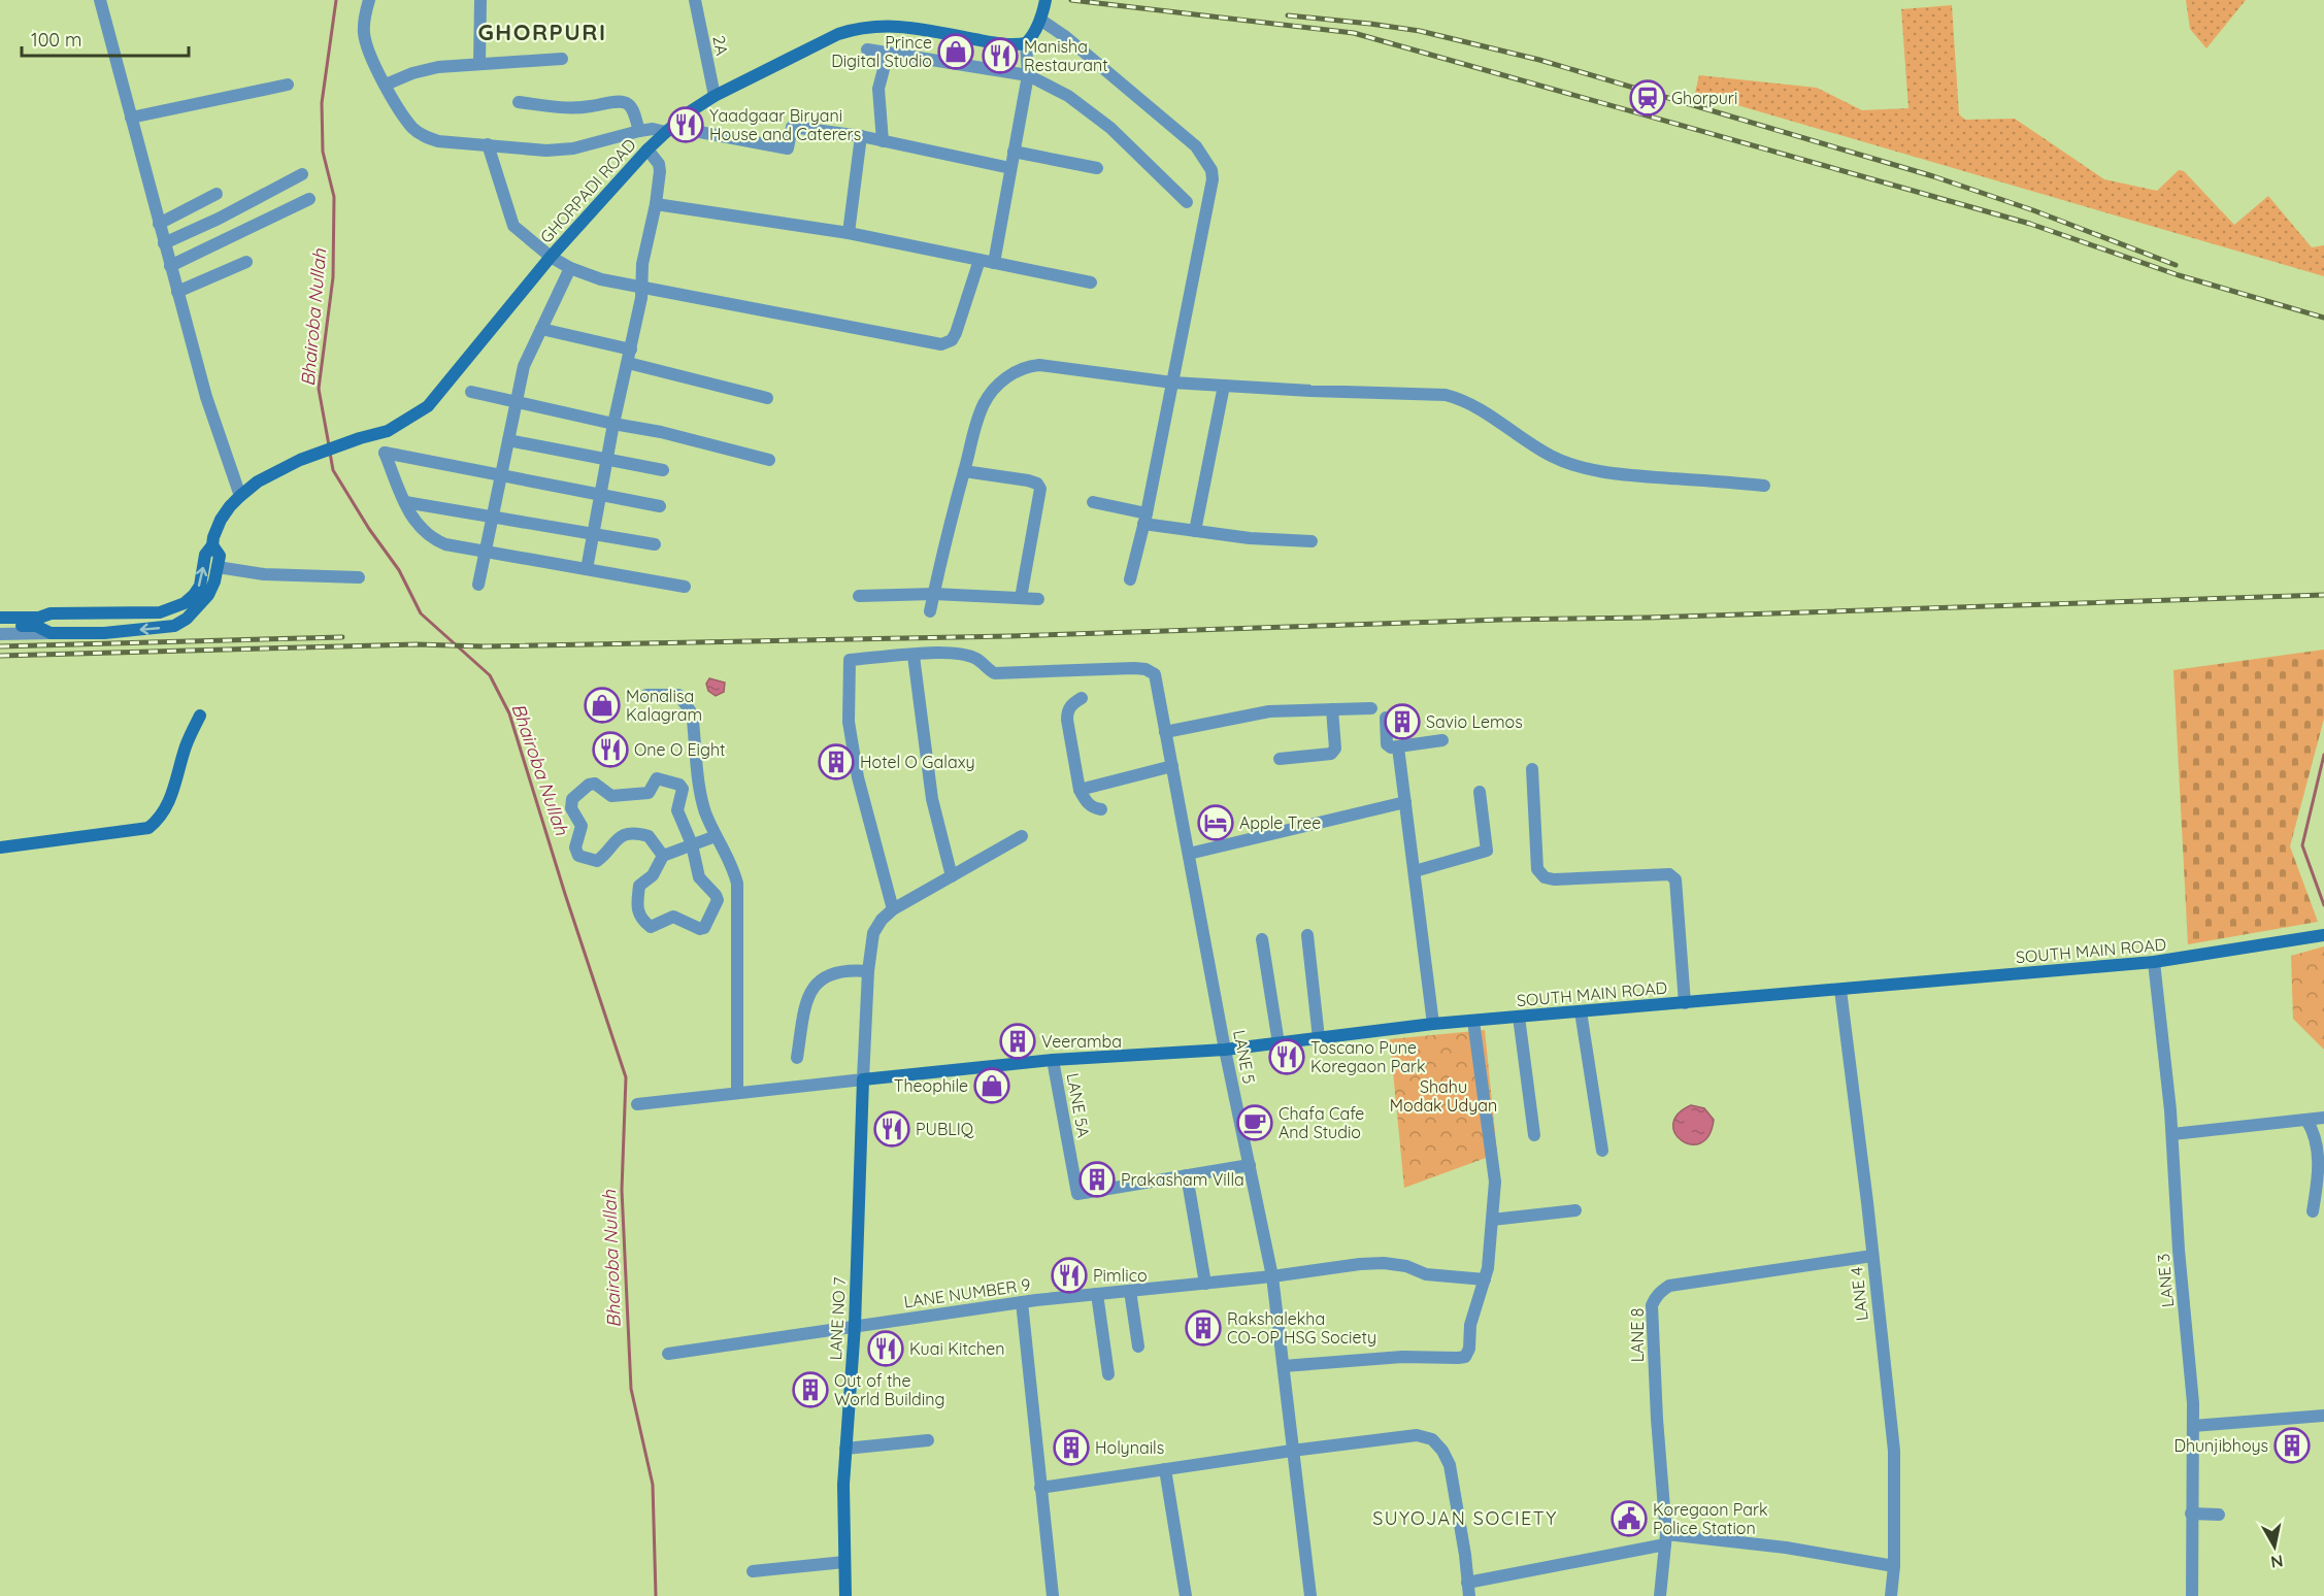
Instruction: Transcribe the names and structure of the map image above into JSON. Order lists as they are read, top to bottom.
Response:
{
  "streets": {
    "main road": ["GHORPADI ROAD", "SOUTH MAIN ROAD", "LANE NO 7"],
    "street": [
      "2A",
      "LANE 5",
      "LANE 5A",
      "LANE 3",
      "LANE NUMBER 9",
      "LANE 4",
      "LANE 8"
    ]
  },
  "crossings": [
    ["2A", "GHORPADI ROAD"],
    ["SOUTH MAIN ROAD", "LANE 5"],
    ["SOUTH MAIN ROAD", "LANE 5A"],
    ["SOUTH MAIN ROAD", "LANE 3"],
    ["SOUTH MAIN ROAD", "LANE 4"],
    ["SOUTH MAIN ROAD", "LANE NO 7"],
    ["LANE 5", "LANE NUMBER 9"],
    ["LANE NUMBER 9", "LANE NO 7"],
    ["LANE 4", "LANE 8"]
  ],
  "districts": ["GHORPURI", "SUYOJAN SOCIETY"],
  "water": ["Bhairoba Nullah"],
  "parks": ["Shahu Modak Udyan"],
  "places": {
    "shop": ["Prince Digital Studio", "Monalisa Kalagram", "Theophile"],
    "restaurant": [
      "Manisha Restaurant",
      "Yaadgaar Biryani House and Caterers",
      "One O Eight",
      "Toscano Pune Koregaon Park",
      "PUBLIQ",
      "Pimlico",
      "Kuai Kitchen"
    ],
    "station": ["Ghorpuri"],
    "building": [
      "Savio Lemos",
      "Hotel O Galaxy",
      "Veeramba",
      "Prakasham Villa",
      "Rakshalekha CO-OP HSG Society",
      "Out of the World Building",
      "Dhunjibhoys",
      "Holynails"
    ],
    "hotel": ["Apple Tree"],
    "cafe": ["Chafa Cafe And Studio"],
    "public building": ["Koregaon Park Police Station"]
  },
  "scale_bar": "100 m",
  "north": "bottom"
}
